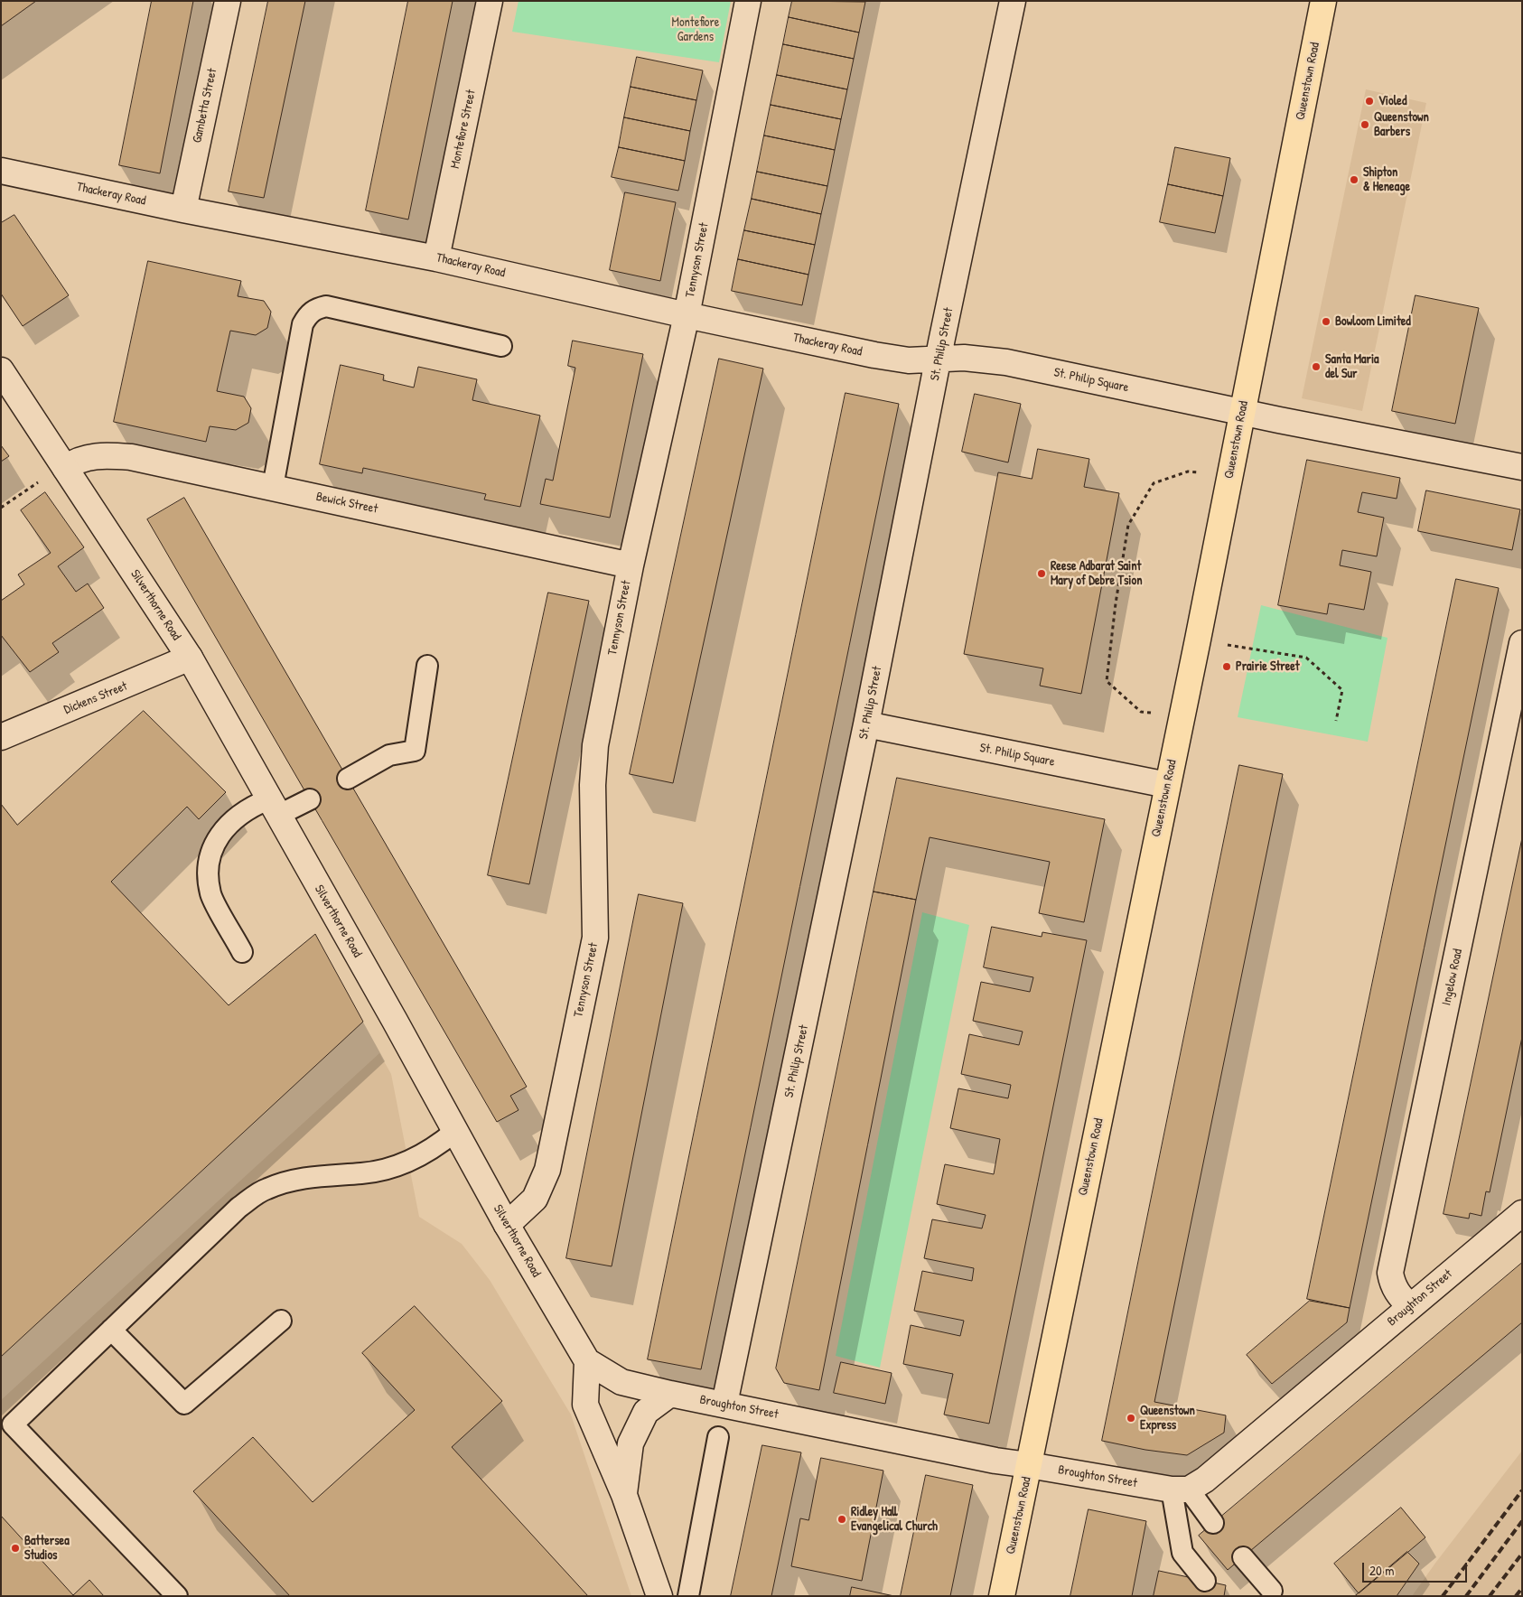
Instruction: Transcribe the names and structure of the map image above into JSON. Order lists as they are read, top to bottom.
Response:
{
  "streets": {
    "main road": ["Queenstown Road"],
    "street": [
      "Gambetta Street",
      "Montefiore Street",
      "Thackeray Road",
      "Tennyson Street",
      "St. Philip Street",
      "St. Philip Square",
      "Bewick Street",
      "Silverthorne Road",
      "Dickens Street",
      "Ingelow Road",
      "Broughton Street"
    ]
  },
  "crossings": [
    ["Queenstown Road", "St. Philip Square"],
    ["Queenstown Road", "Broughton Street"],
    ["Gambetta Street", "Thackeray Road"],
    ["Montefiore Street", "Thackeray Road"],
    ["Thackeray Road", "Tennyson Street"],
    ["Thackeray Road", "St. Philip Street"],
    ["Thackeray Road", "St. Philip Square"],
    ["Tennyson Street", "Bewick Street"],
    ["Tennyson Street", "Silverthorne Road"],
    ["St. Philip Street", "St. Philip Square"],
    ["St. Philip Street", "Broughton Street"],
    ["Bewick Street", "Silverthorne Road"],
    ["Silverthorne Road", "Dickens Street"],
    ["Silverthorne Road", "Broughton Street"],
    ["Ingelow Road", "Broughton Street"]
  ],
  "parks": ["Montefiore Gardens"],
  "places": [
    "Violed",
    "Queenstown Barbers",
    "Shipton & Heneage",
    "Bowloom Limited",
    "Santa Maria del Sur",
    "Reese Adbarat Saint Mary of Debre Tsion",
    "Prairie Street",
    "Queenstown Express",
    "Ridley Hall Evangelical Church",
    "Battersea Studios"
  ],
  "scale_bar": "20 m"
}
